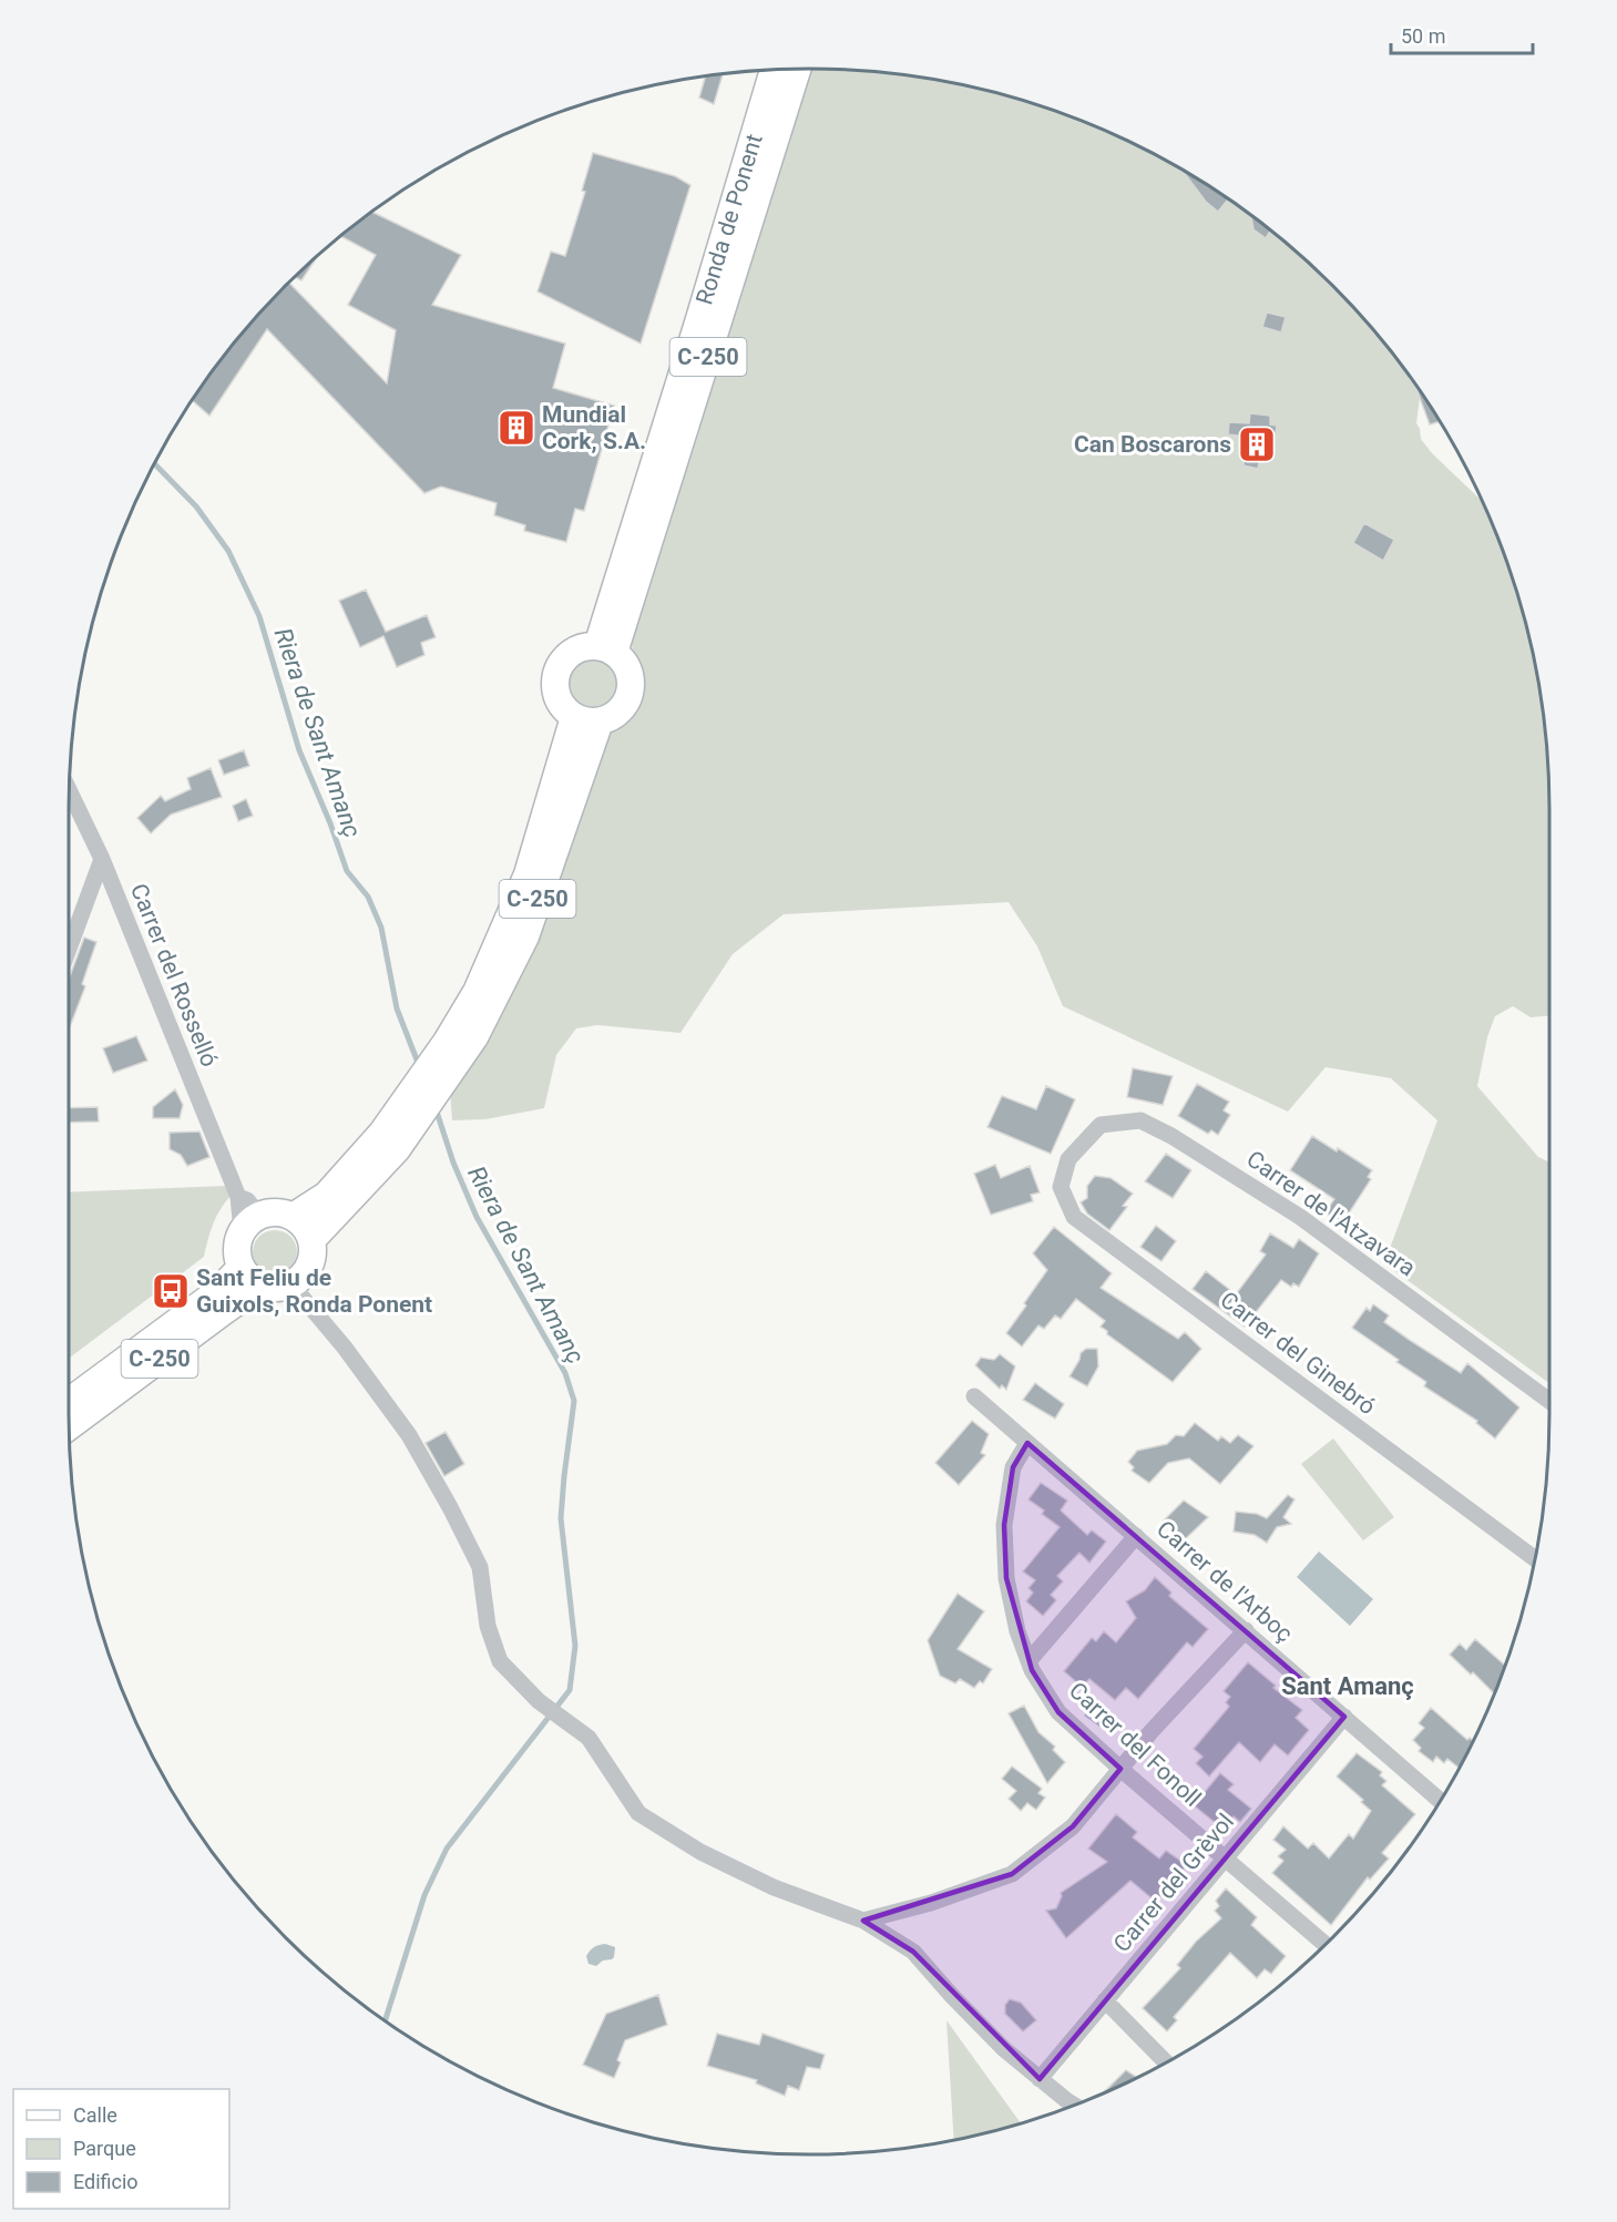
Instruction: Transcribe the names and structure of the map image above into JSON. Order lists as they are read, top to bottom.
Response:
{
  "streets": {
    "main road": ["Ronda de Ponent", "C-250"],
    "street": [
      "Carrer del Rosselló",
      "Carrer de l'Atzavara",
      "Carrer del Ginebró",
      "Carrer de l'Arboç",
      "Carrer del Fonoll",
      "Carrer del Grèvol"
    ]
  },
  "crossings": [
    ["Ronda de Ponent", "C-250"],
    ["C-250", "Carrer del Rosselló"],
    ["Carrer de l'Atzavara", "Carrer del Ginebró"],
    ["Carrer de l'Arboç", "Carrer del Fonoll"],
    ["Carrer de l'Arboç", "Carrer del Grèvol"],
    ["Carrer del Fonoll", "Carrer del Grèvol"]
  ],
  "districts": ["Sant Amanç"],
  "water": ["Riera de Sant Amanç"],
  "places": {
    "building": ["Mundial Cork, S.A.", "Can Boscarons"],
    "bus stop": ["Sant Feliu de Guixols, Ronda Ponent"]
  },
  "legend": ["Calle", "Parque", "Edificio"],
  "scale_bar": "50 m"
}
